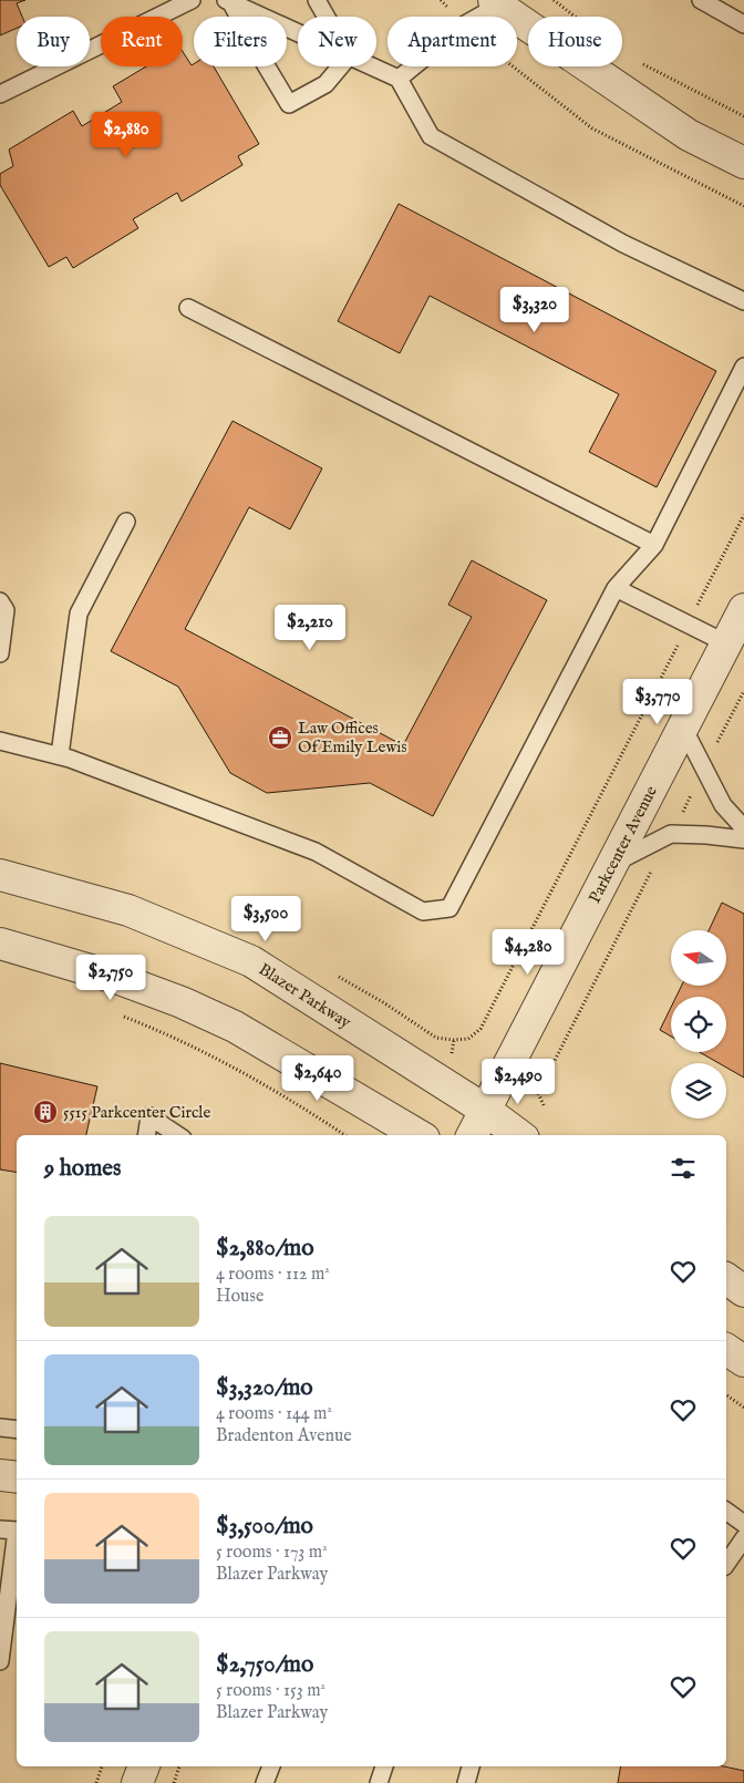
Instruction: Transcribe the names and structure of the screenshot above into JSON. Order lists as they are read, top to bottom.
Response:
{
  "streets": {
    "street": ["Parkcenter Avenue", "Blazer Parkway"]
  },
  "crossings": [
    ["Parkcenter Avenue", "Blazer Parkway"]
  ],
  "places": {
    "office": ["Law Offices Of Emily Lewis"],
    "building": ["5515 Parkcenter Circle"]
  },
  "north": "left",
  "page": {
    "chip": [
      "Buy",
      "Rent",
      "Filters",
      "New",
      "Apartment",
      "House"
    ],
    "price": [
      "$2,880",
      "$3,320",
      "$2,210",
      "$3,770",
      "$3,500",
      "$4,280",
      "$2,750",
      "$2,640",
      "$2,490"
    ],
    "heading": "9 homes",
    "list": [
      {
        "name": "$2,880/mo",
        "note": "4 rooms · 112 m² · House"
      },
      {
        "name": "$3,320/mo",
        "note": "4 rooms · 144 m² · Bradenton Avenue"
      },
      {
        "name": "$3,500/mo",
        "note": "5 rooms · 173 m² · Blazer Parkway"
      },
      {
        "name": "$2,750/mo",
        "note": "5 rooms · 153 m² · Blazer Parkway"
      }
    ]
  }
}
